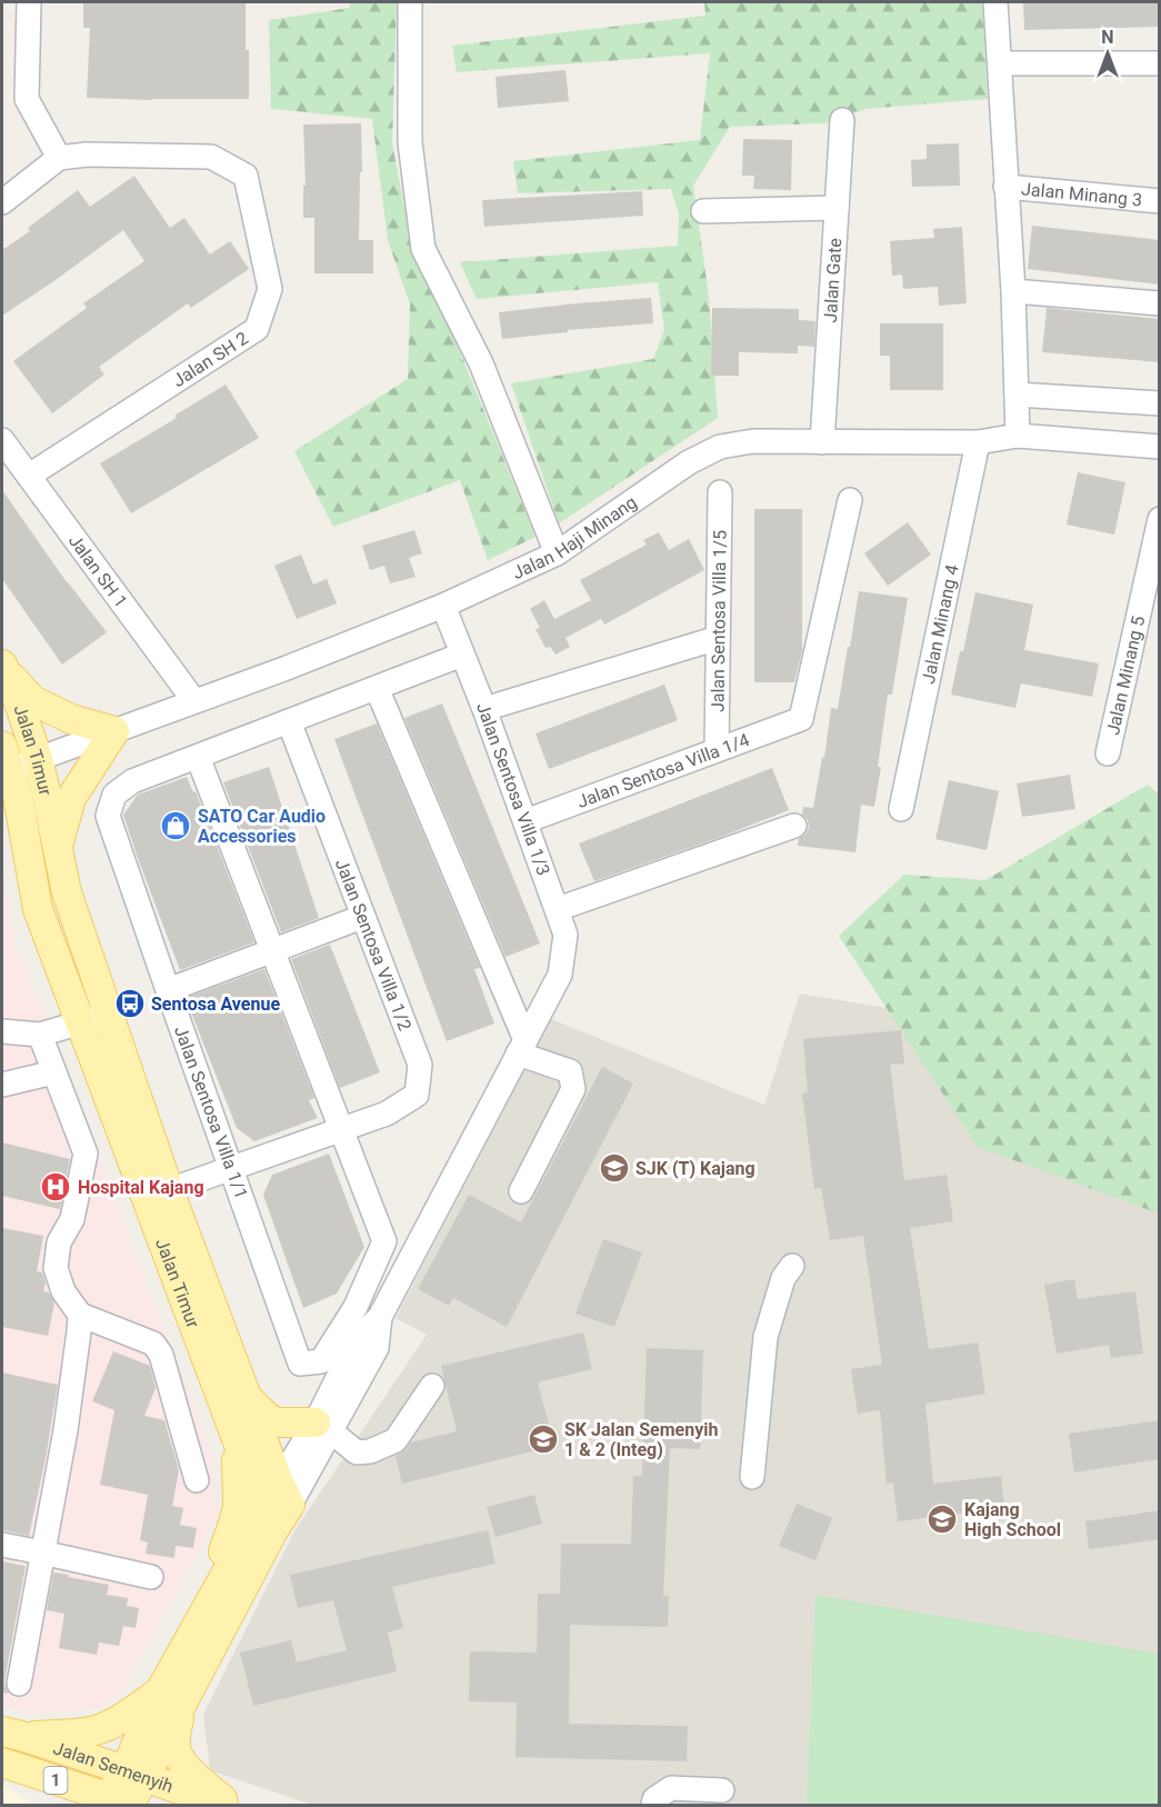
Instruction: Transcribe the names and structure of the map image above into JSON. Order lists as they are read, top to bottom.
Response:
{
  "streets": {
    "main road": ["Jalan Timur", "Jalan Semenyih", "1"],
    "street": [
      "Jalan Minang 3",
      "Jalan Gate",
      "Jalan SH 2",
      "Jalan Haji Minang",
      "Jalan SH 1",
      "Jalan Sentosa Villa 1/5",
      "Jalan Minang 4",
      "Jalan Minang 5",
      "Jalan Sentosa Villa 1/4",
      "Jalan Sentosa Villa 1/3",
      "Jalan Sentosa Villa 1/2",
      "Jalan Sentosa Villa 1/1"
    ]
  },
  "crossings": [
    ["Jalan Gate", "Jalan Haji Minang"],
    ["Jalan SH 2", "Jalan SH 1"],
    ["Jalan Haji Minang", "Jalan SH 1"],
    ["Jalan Haji Minang", "Jalan Minang 4"],
    ["Jalan Haji Minang", "Jalan Timur"],
    ["Jalan Haji Minang", "Jalan Sentosa Villa 1/3"],
    ["Jalan Sentosa Villa 1/5", "Jalan Sentosa Villa 1/4"],
    ["Jalan Timur", "Jalan Sentosa Villa 1/3"],
    ["Jalan Sentosa Villa 1/4", "Jalan Sentosa Villa 1/3"],
    ["Jalan Sentosa Villa 1/2", "Jalan Sentosa Villa 1/1"]
  ],
  "places": {
    "shop": ["SATO Car Audio Accessories"],
    "bus stop": ["Sentosa Avenue"],
    "school or university": ["SJK (T) Kajang", "SK Jalan Semenyih 1 & 2 (Integ)", "Kajang High School"],
    "hospital": ["Hospital Kajang"]
  },
  "north": "top"
}
